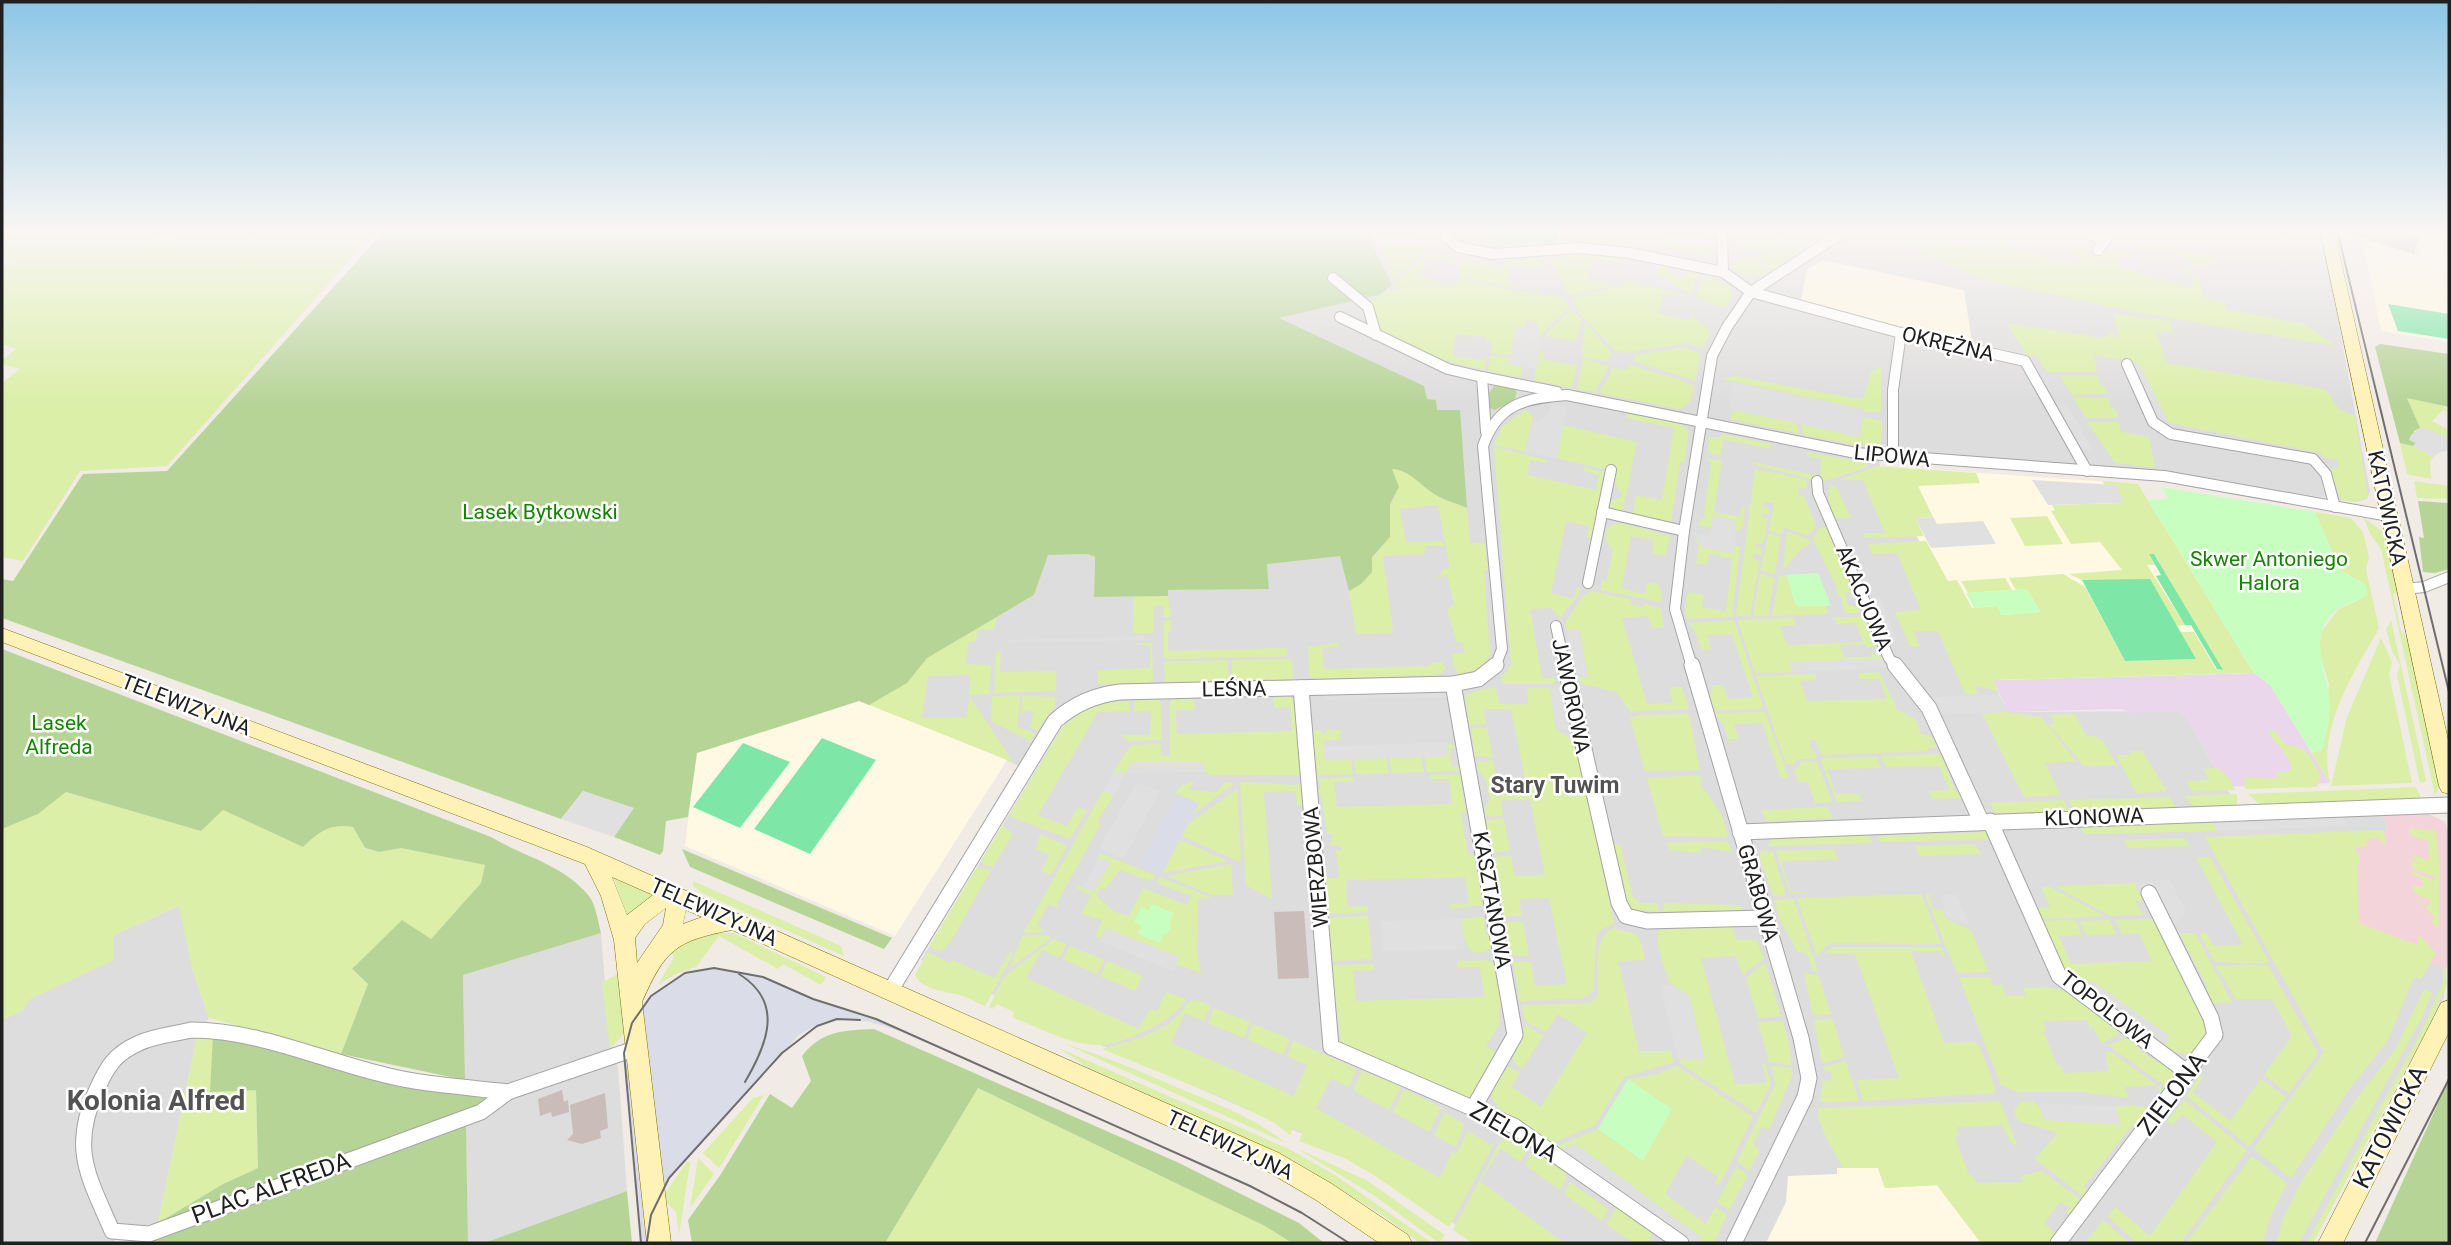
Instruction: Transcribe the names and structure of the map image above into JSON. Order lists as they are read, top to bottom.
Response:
{
  "streets": {
    "main road": ["KATOWICKA", "TELEWIZYJNA"],
    "street": [
      "OKRĘŻNA",
      "LIPOWA",
      "AKACJOWA",
      "LEŚNA",
      "JAWOROWA",
      "KLONOWA",
      "WIERZBOWA",
      "GRABOWA",
      "KASZTANOWA",
      "TOPOLOWA",
      "ZIELONA",
      "PLAC ALFREDA"
    ]
  },
  "crossings": [
    ["OKRĘŻNA", "LIPOWA"],
    ["LIPOWA", "KATOWICKA"],
    ["LIPOWA", "GRABOWA"],
    ["AKACJOWA", "KLONOWA"],
    ["AKACJOWA", "TOPOLOWA"],
    ["LEŚNA", "TELEWIZYJNA"],
    ["LEŚNA", "WIERZBOWA"],
    ["LEŚNA", "KASZTANOWA"],
    ["JAWOROWA", "GRABOWA"],
    ["KLONOWA", "GRABOWA"],
    ["KLONOWA", "TOPOLOWA"],
    ["WIERZBOWA", "ZIELONA"],
    ["KASZTANOWA", "ZIELONA"],
    ["TOPOLOWA", "ZIELONA"]
  ],
  "districts": ["Stary Tuwim", "Kolonia Alfred"],
  "parks": ["Lasek Bytkowski", "Skwer Antoniego Halora", "Lasek Alfreda"]
}
